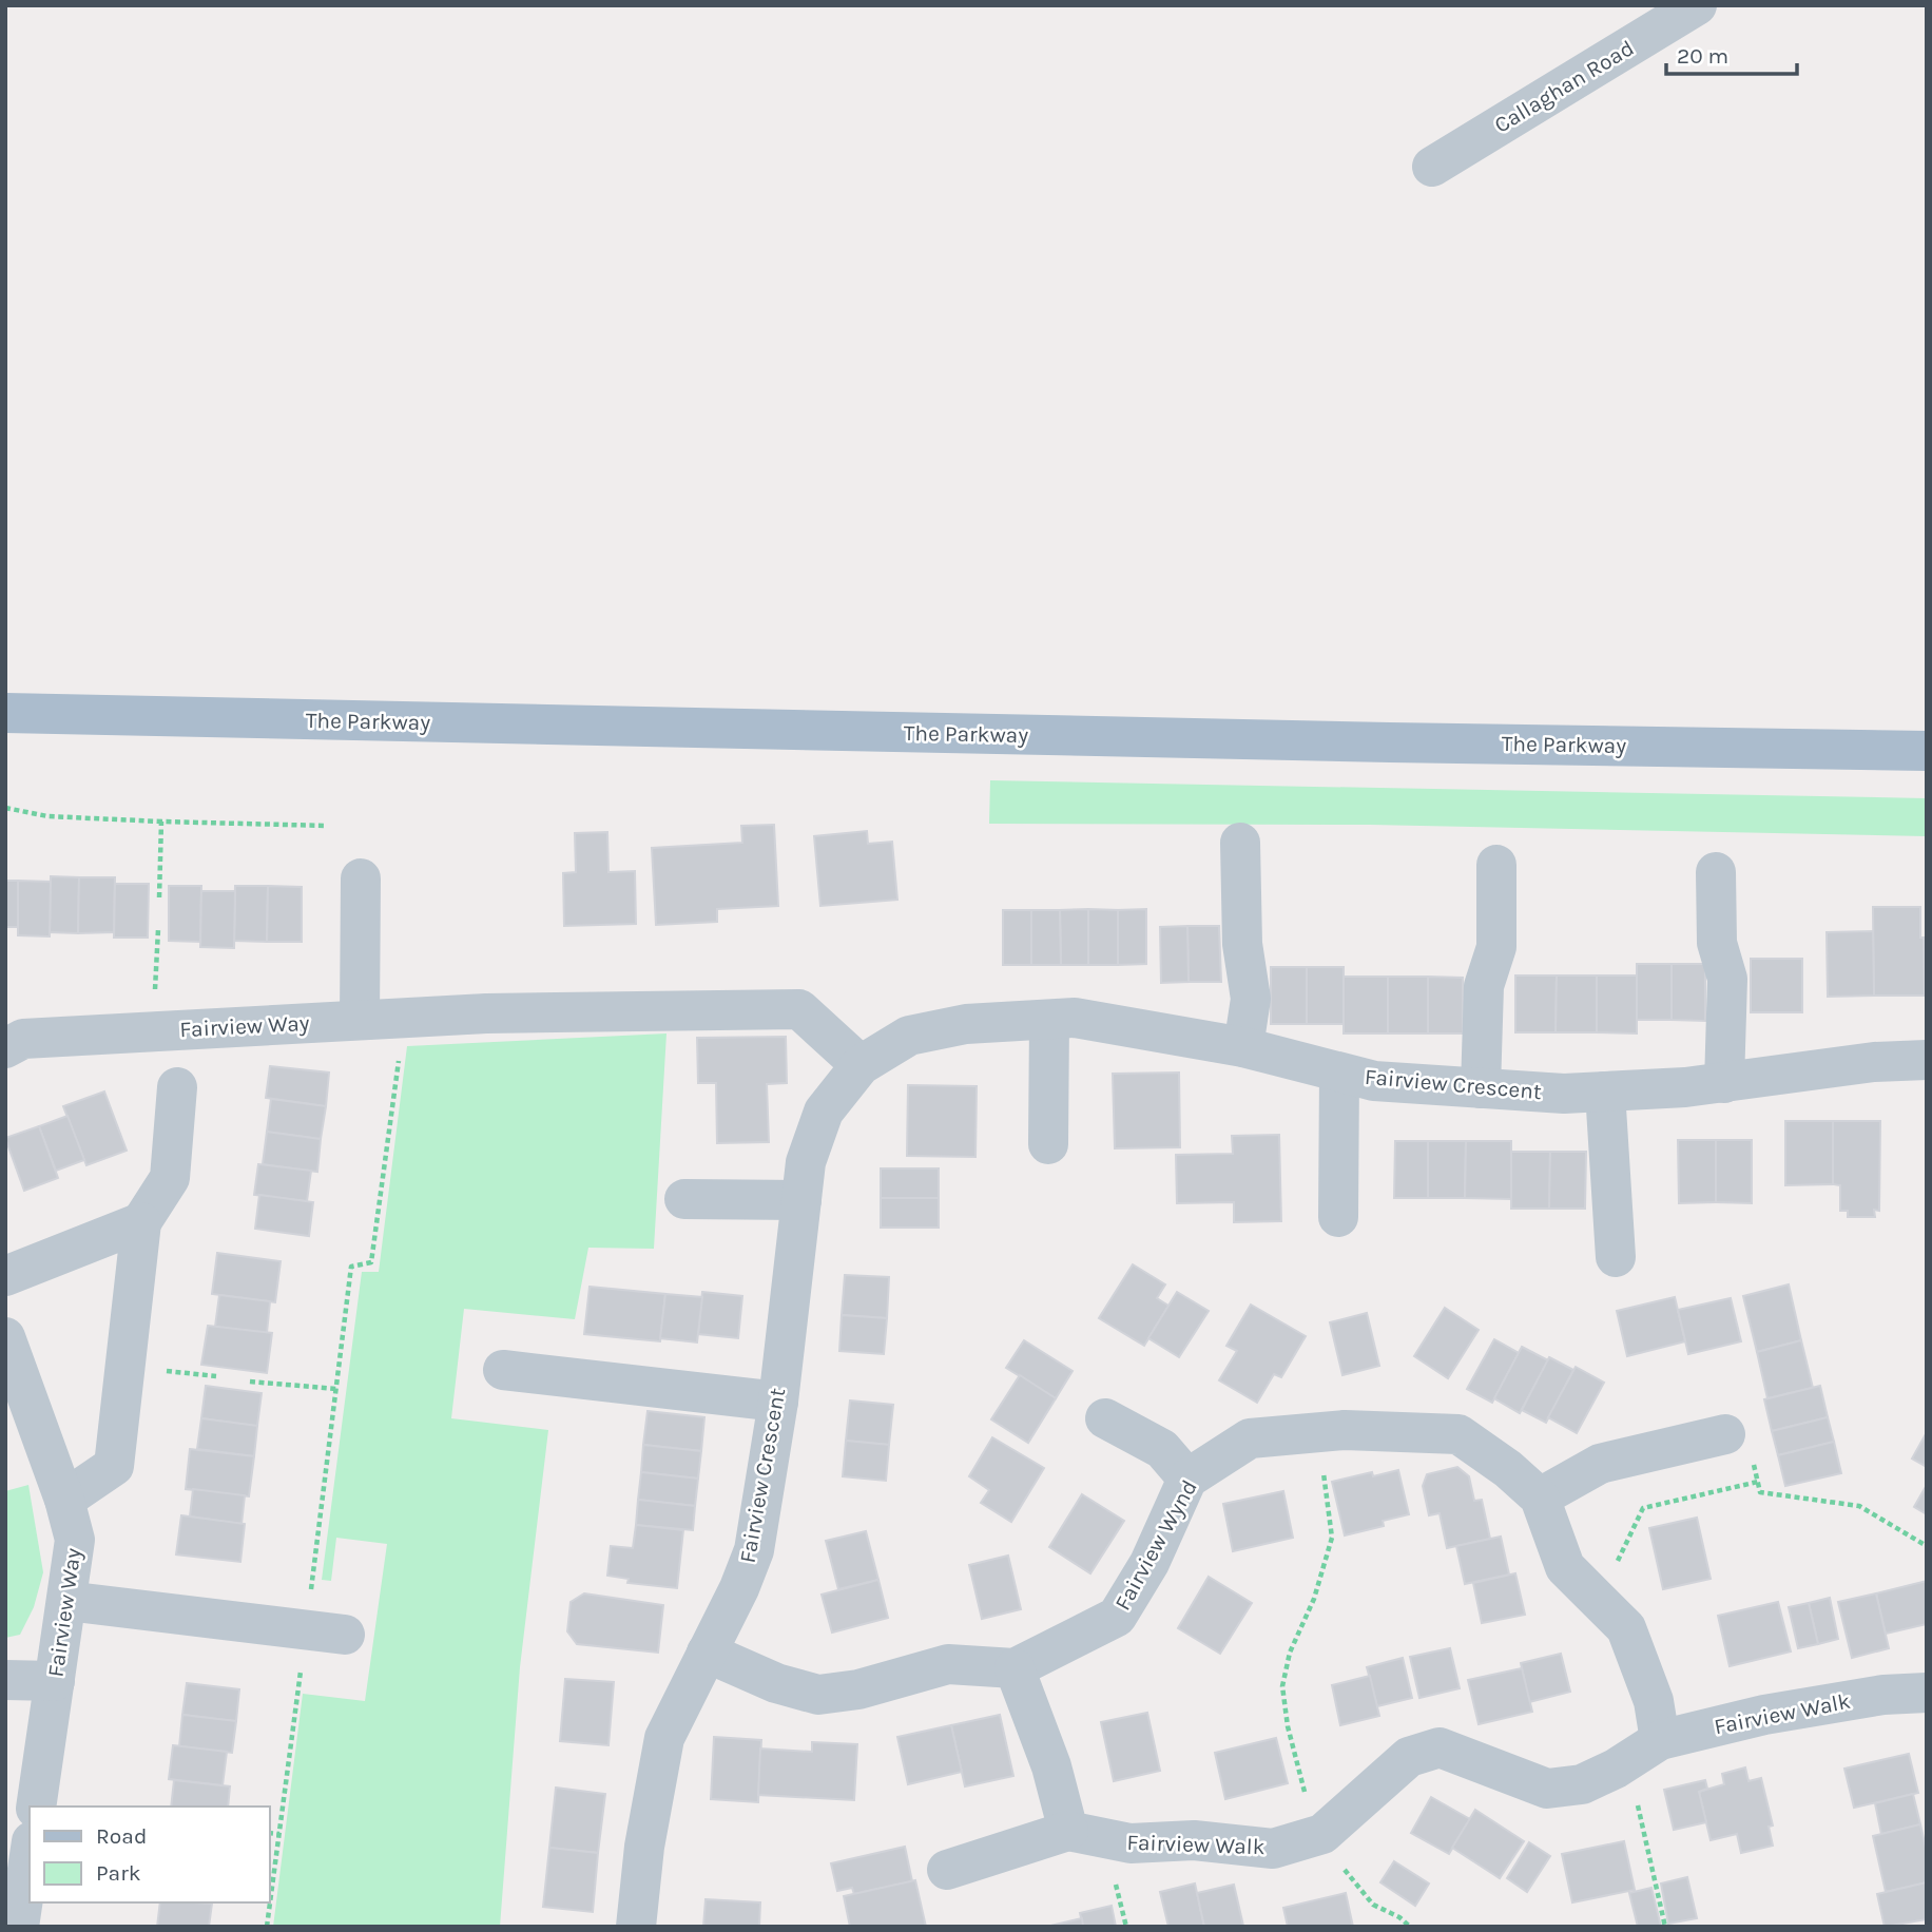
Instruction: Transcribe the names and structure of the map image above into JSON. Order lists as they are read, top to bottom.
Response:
{
  "streets": {
    "main road": ["The Parkway"],
    "street": [
      "Callaghan Road",
      "Fairview Way",
      "Fairview Crescent",
      "Fairview Wynd",
      "Fairview Walk"
    ]
  },
  "crossings": [
    ["Fairview Way", "Fairview Crescent"],
    ["Fairview Crescent", "Fairview Wynd"],
    ["Fairview Wynd", "Fairview Walk"]
  ],
  "legend": ["Road", "Park"],
  "scale_bar": "20 m"
}
